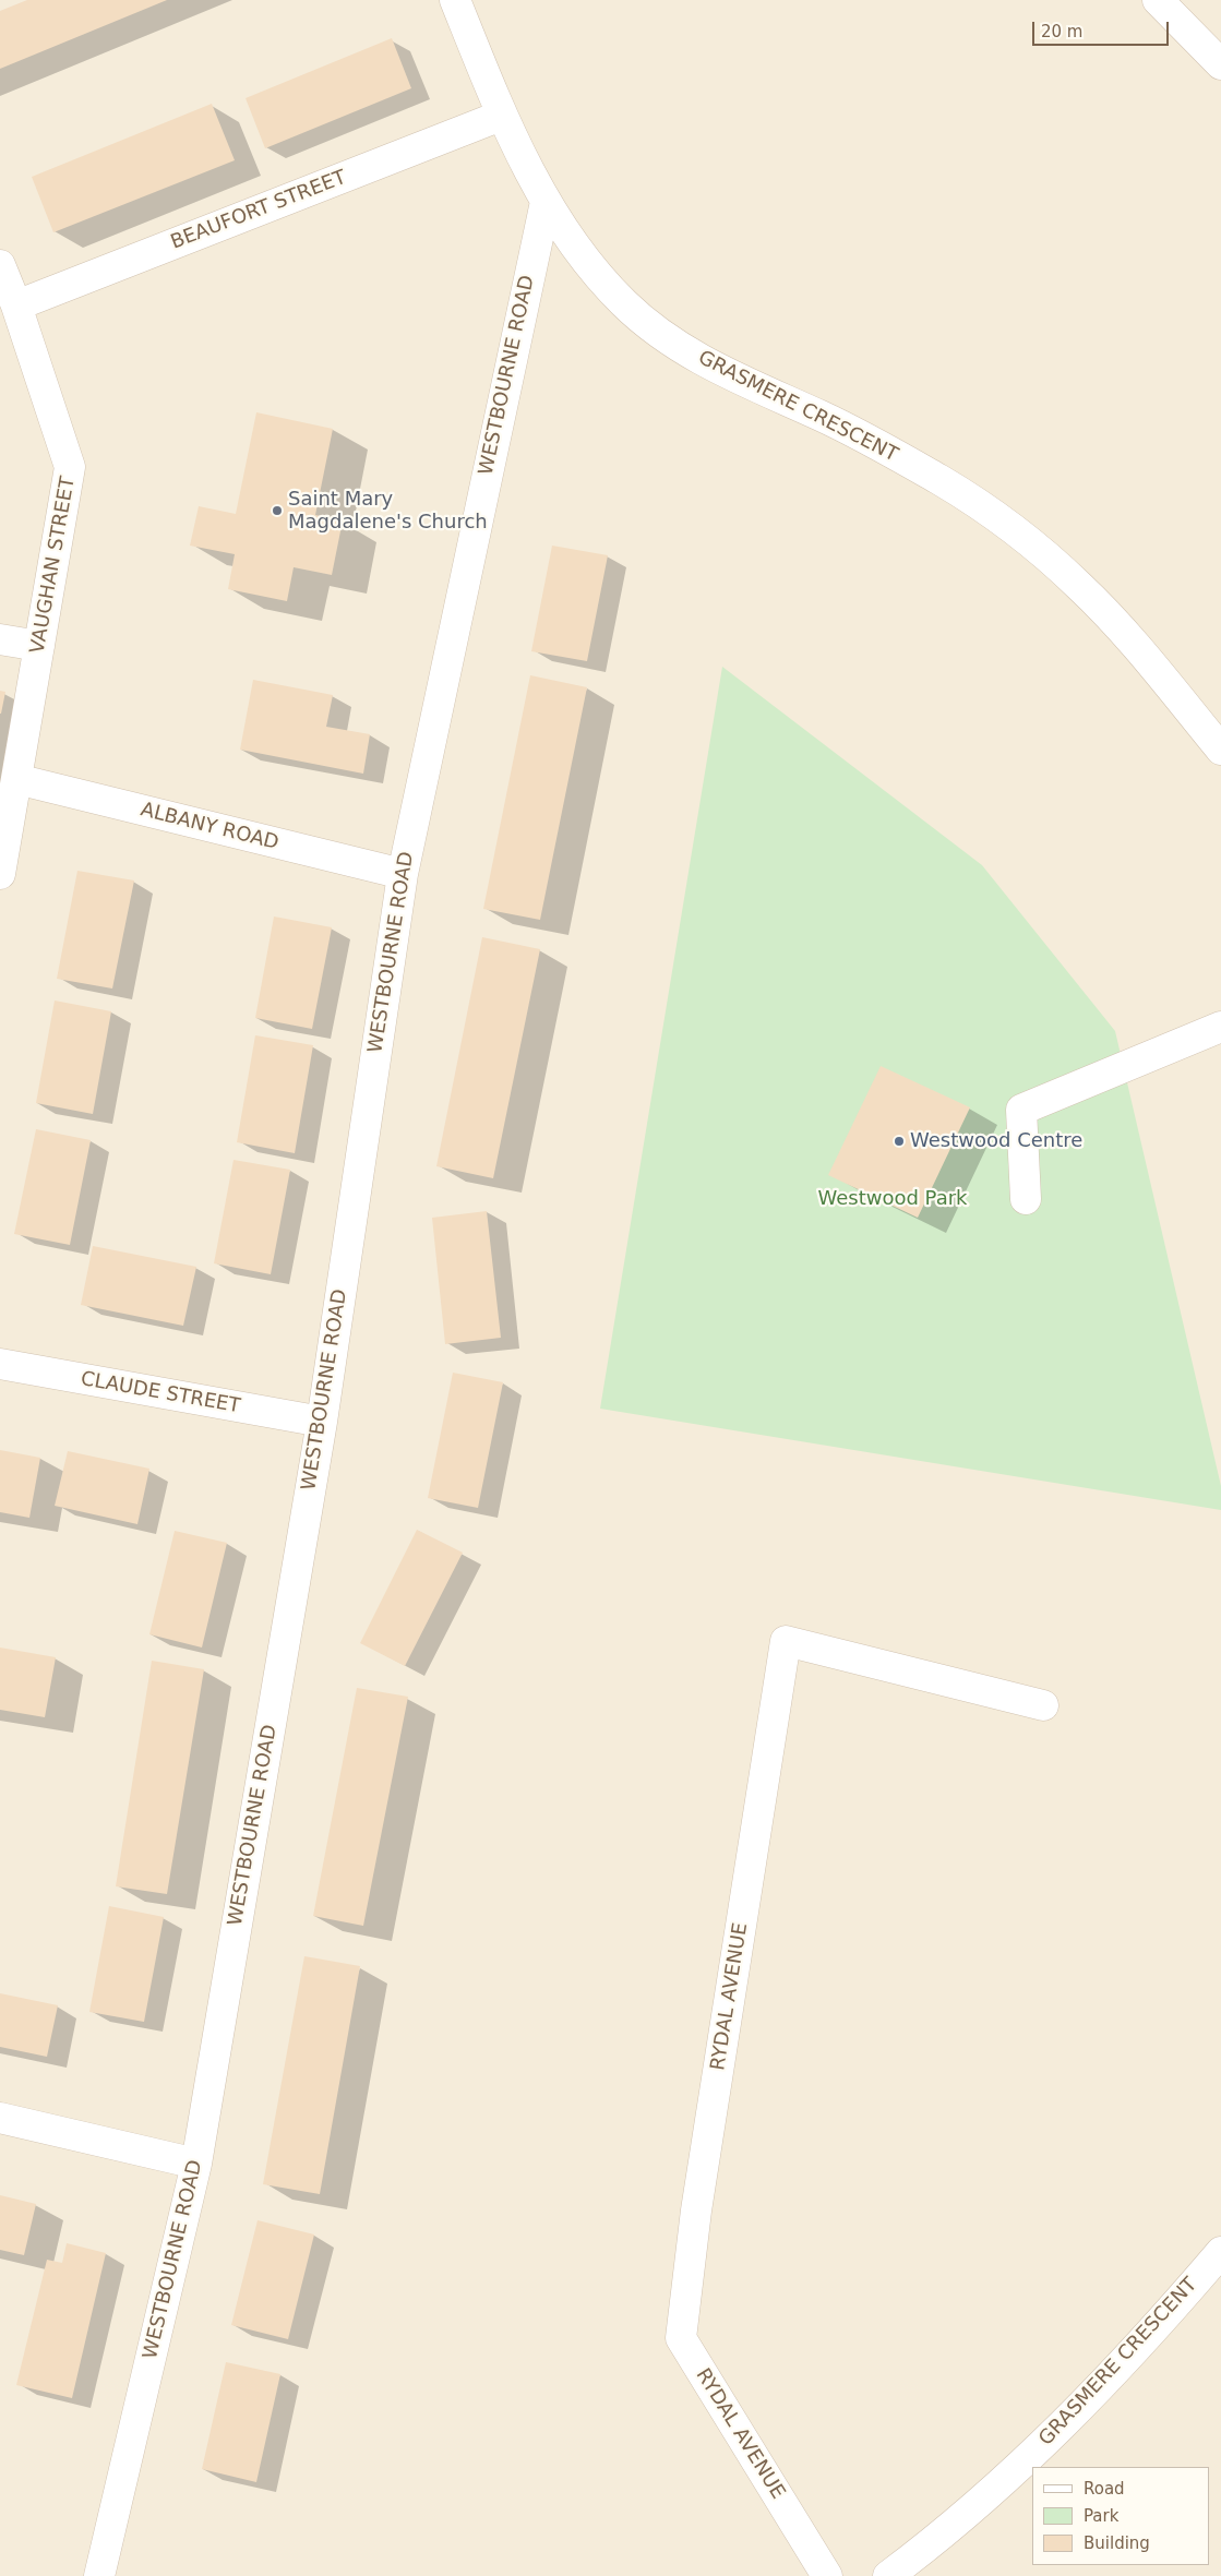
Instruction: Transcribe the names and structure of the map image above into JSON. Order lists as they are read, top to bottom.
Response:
{
  "streets": {
    "street": [
      "BEAUFORT STREET",
      "WESTBOURNE ROAD",
      "GRASMERE CRESCENT",
      "VAUGHAN STREET",
      "ALBANY ROAD",
      "CLAUDE STREET",
      "RYDAL AVENUE"
    ]
  },
  "crossings": [
    ["BEAUFORT STREET", "GRASMERE CRESCENT"],
    ["BEAUFORT STREET", "VAUGHAN STREET"],
    ["WESTBOURNE ROAD", "GRASMERE CRESCENT"],
    ["WESTBOURNE ROAD", "ALBANY ROAD"],
    ["WESTBOURNE ROAD", "CLAUDE STREET"],
    ["VAUGHAN STREET", "ALBANY ROAD"]
  ],
  "parks": ["Westwood Park"],
  "places": ["Saint Mary Magdalene's Church", "Westwood Centre"],
  "legend": ["Road", "Park", "Building"],
  "scale_bar": "20 m"
}
